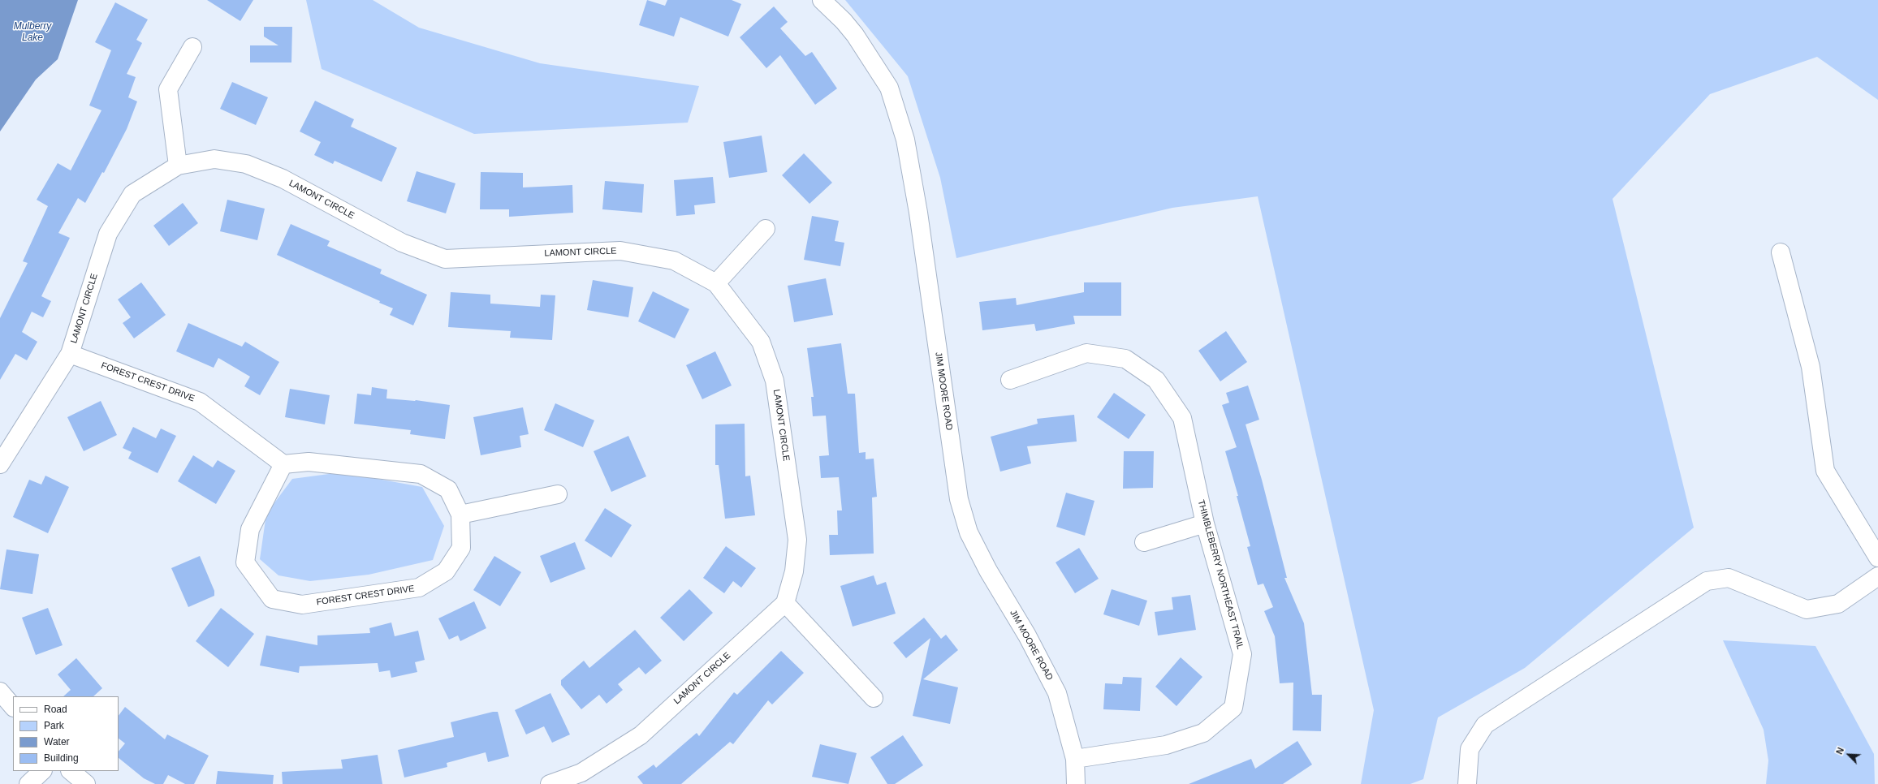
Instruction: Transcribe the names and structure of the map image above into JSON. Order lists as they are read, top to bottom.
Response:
{
  "streets": {
    "street": [
      "LAMONT CIRCLE",
      "FOREST CREST DRIVE",
      "JIM MOORE ROAD",
      "THIMBLEBERRY NORTHEAST TRAIL"
    ]
  },
  "crossings": [
    ["LAMONT CIRCLE", "FOREST CREST DRIVE"],
    ["JIM MOORE ROAD", "THIMBLEBERRY NORTHEAST TRAIL"]
  ],
  "water": ["Mulberry Lake"],
  "legend": [
    "Road",
    "Park",
    "Water",
    "Building"
  ],
  "north": "top left"
}
